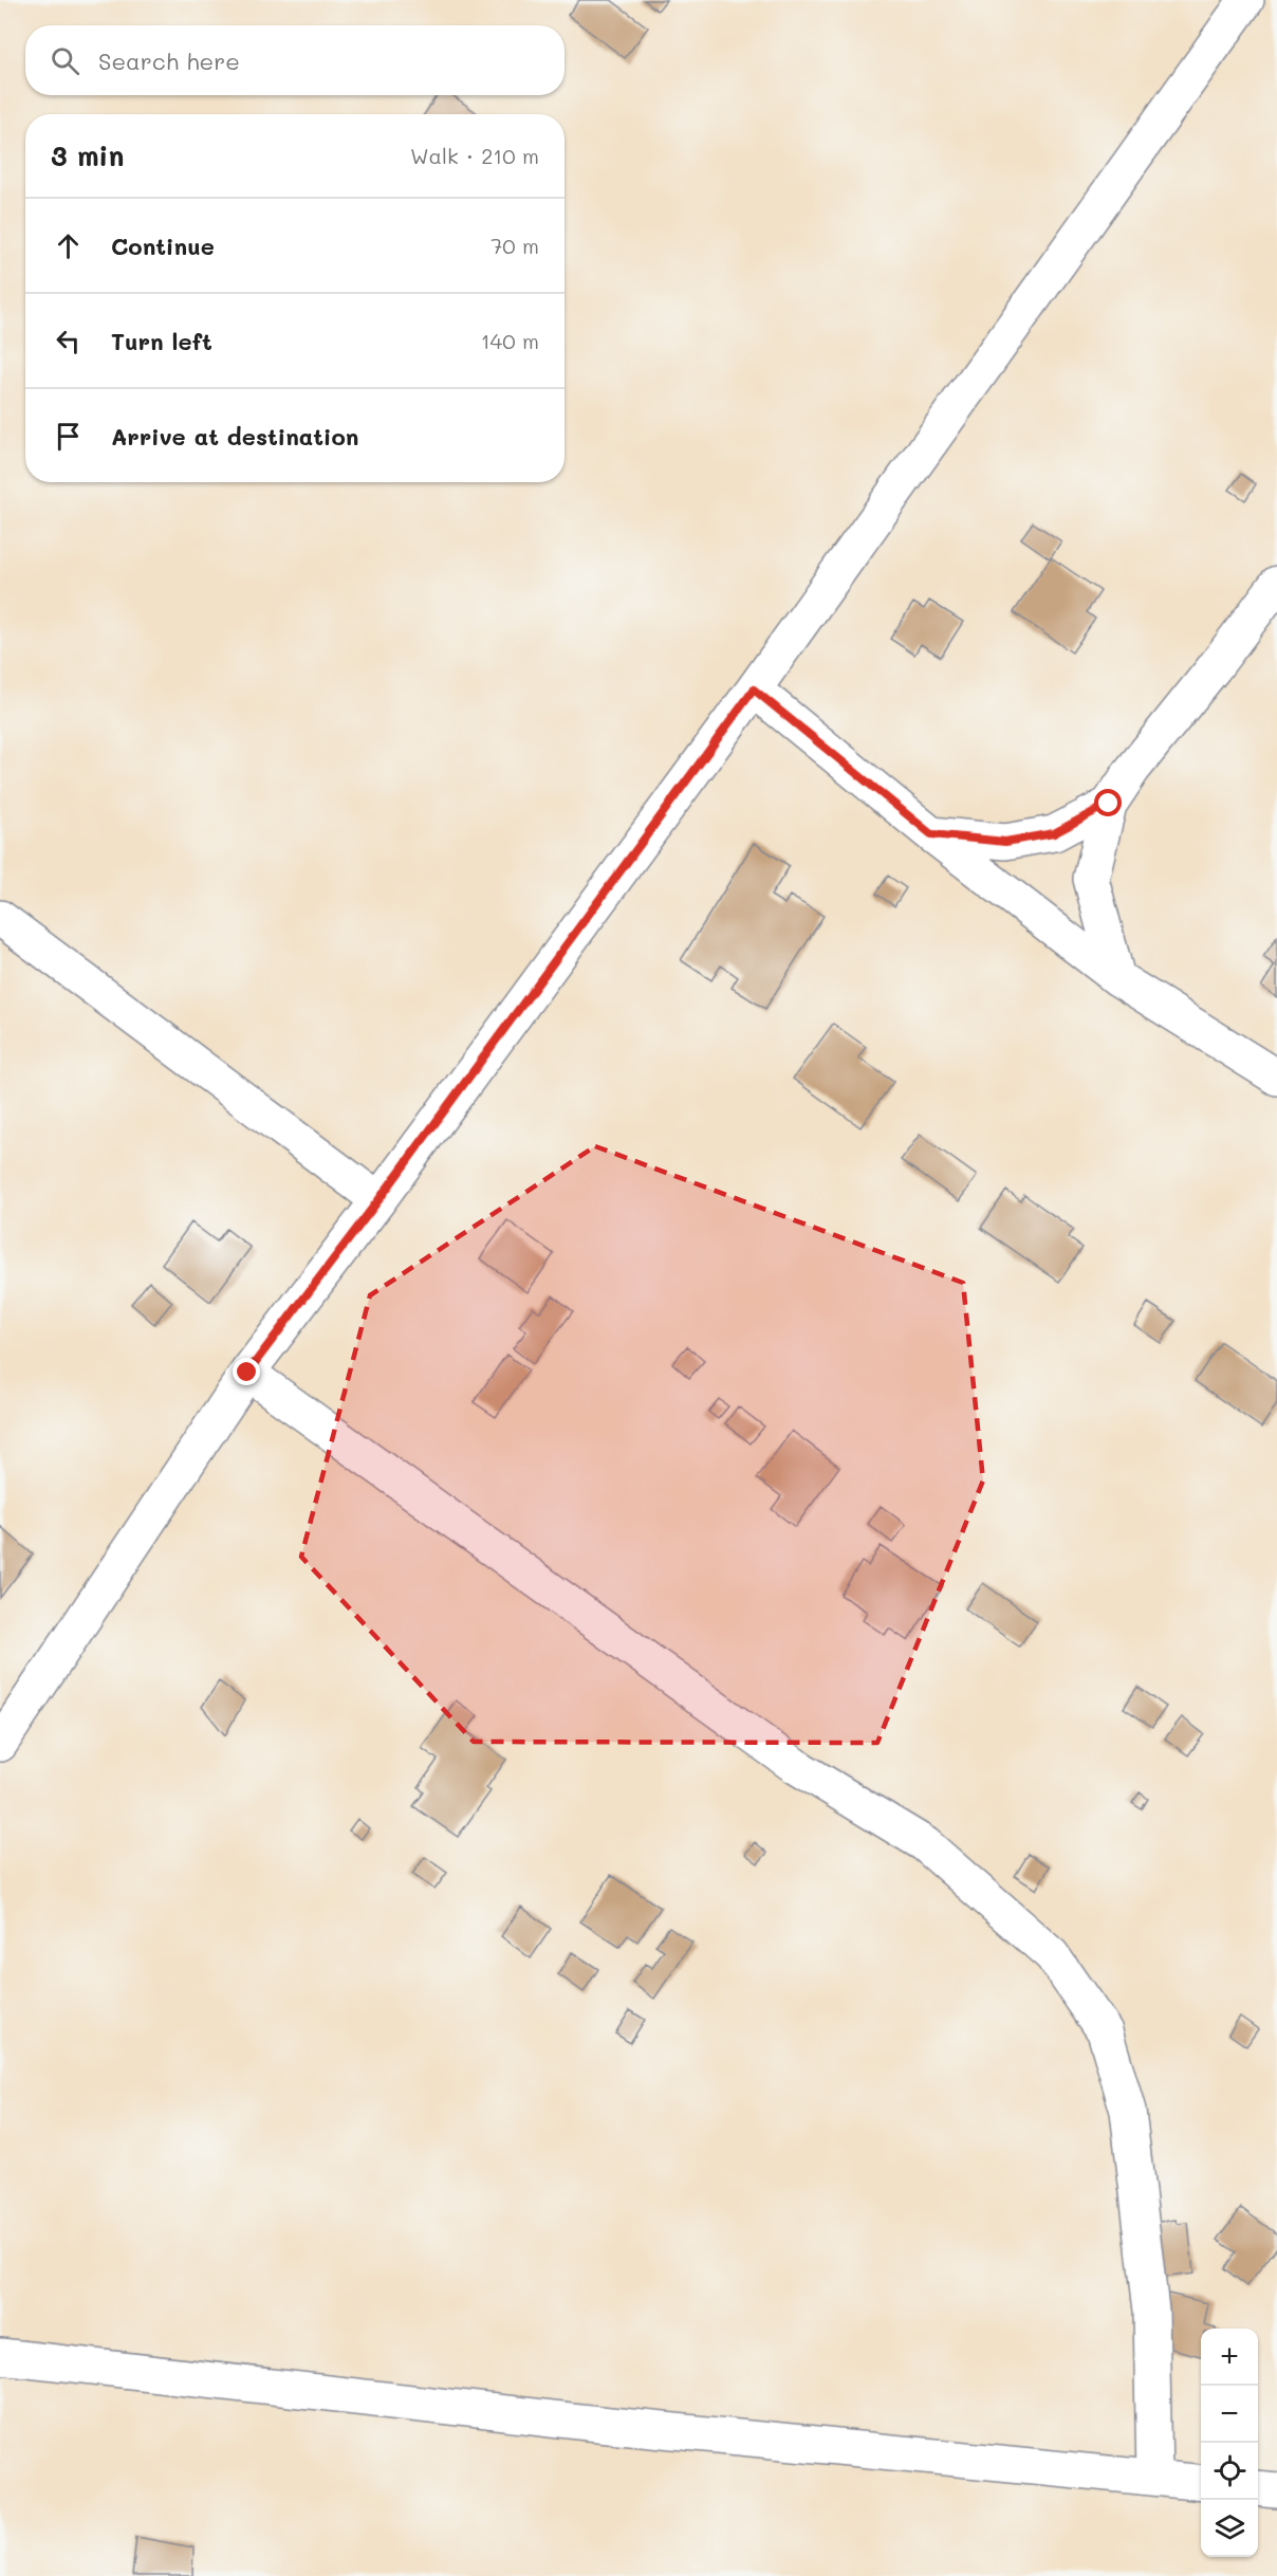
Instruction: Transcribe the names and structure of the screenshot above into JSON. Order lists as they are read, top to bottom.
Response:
{
  "page": {
    "search": "Search here",
    "heading": ["3 min", "Walk · 210 m"],
    "list": [
      ["Continue", "70 m"],
      ["Turn left", "140 m"],
      "Arrive at destination"
    ],
    "map_buttons": ["+", "−"]
  }
}
